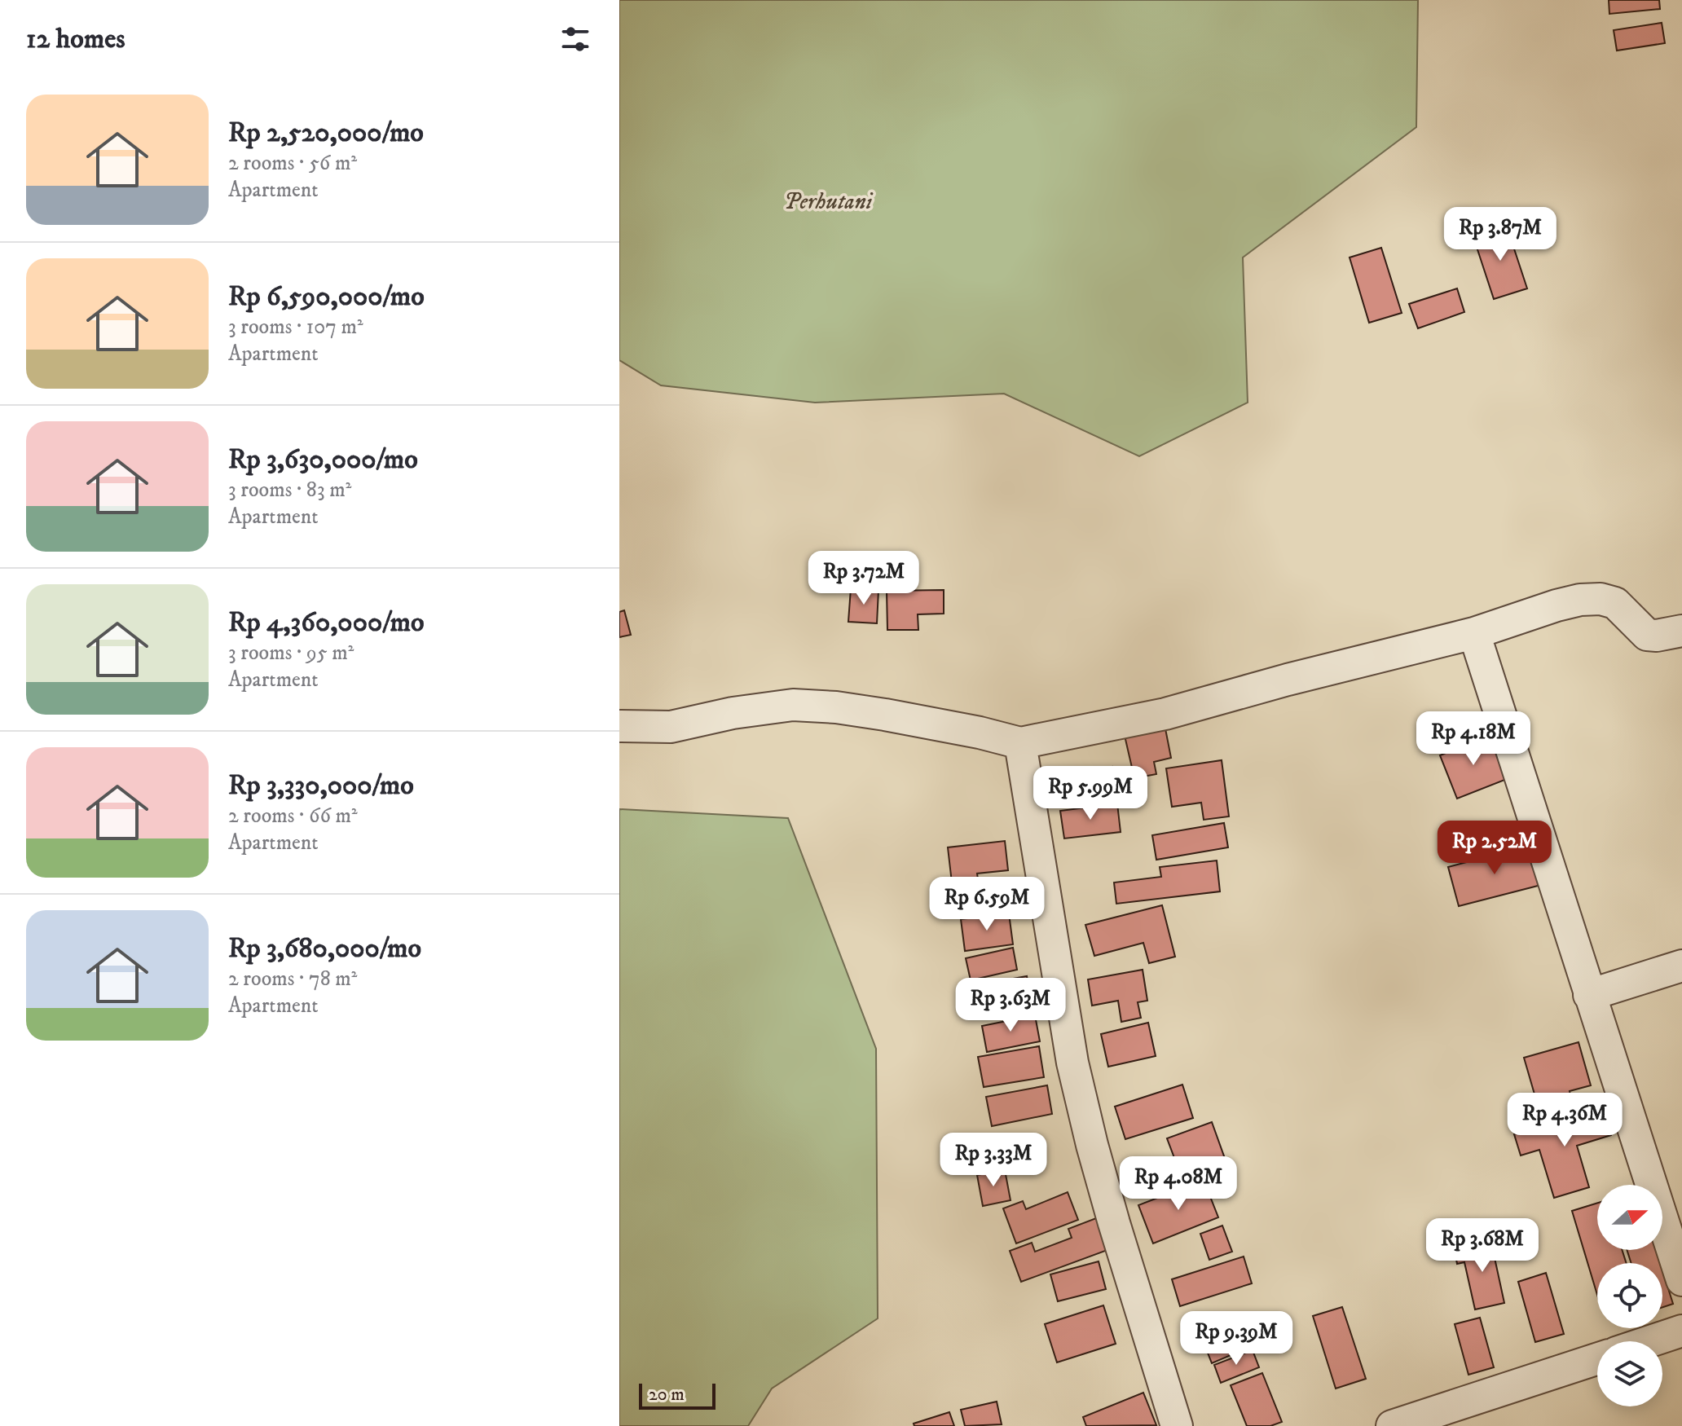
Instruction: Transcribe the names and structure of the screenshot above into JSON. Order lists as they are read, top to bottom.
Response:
{
  "parks": ["Perhutani"],
  "scale_bar": "20 m",
  "north": "right",
  "page": {
    "heading": "12 homes",
    "list": [
      {
        "name": "Rp 2,520,000/mo",
        "note": "2 rooms · 56 m² · Apartment"
      },
      {
        "name": "Rp 6,590,000/mo",
        "note": "3 rooms · 107 m² · Apartment"
      },
      {
        "name": "Rp 3,630,000/mo",
        "note": "3 rooms · 83 m² · Apartment"
      },
      {
        "name": "Rp 4,360,000/mo",
        "note": "3 rooms · 95 m² · Apartment"
      },
      {
        "name": "Rp 3,330,000/mo",
        "note": "2 rooms · 66 m² · Apartment"
      },
      {
        "name": "Rp 3,680,000/mo",
        "note": "2 rooms · 78 m² · Apartment"
      }
    ],
    "price": [
      "Rp 3.87M",
      "Rp 3.72M",
      "Rp 4.18M",
      "Rp 5.99M",
      "Rp 2.52M",
      "Rp 6.59M",
      "Rp 3.63M",
      "Rp 4.36M",
      "Rp 3.33M",
      "Rp 4.08M",
      "Rp 3.68M",
      "Rp 9.39M"
    ],
    "scale": "20 m"
  }
}
